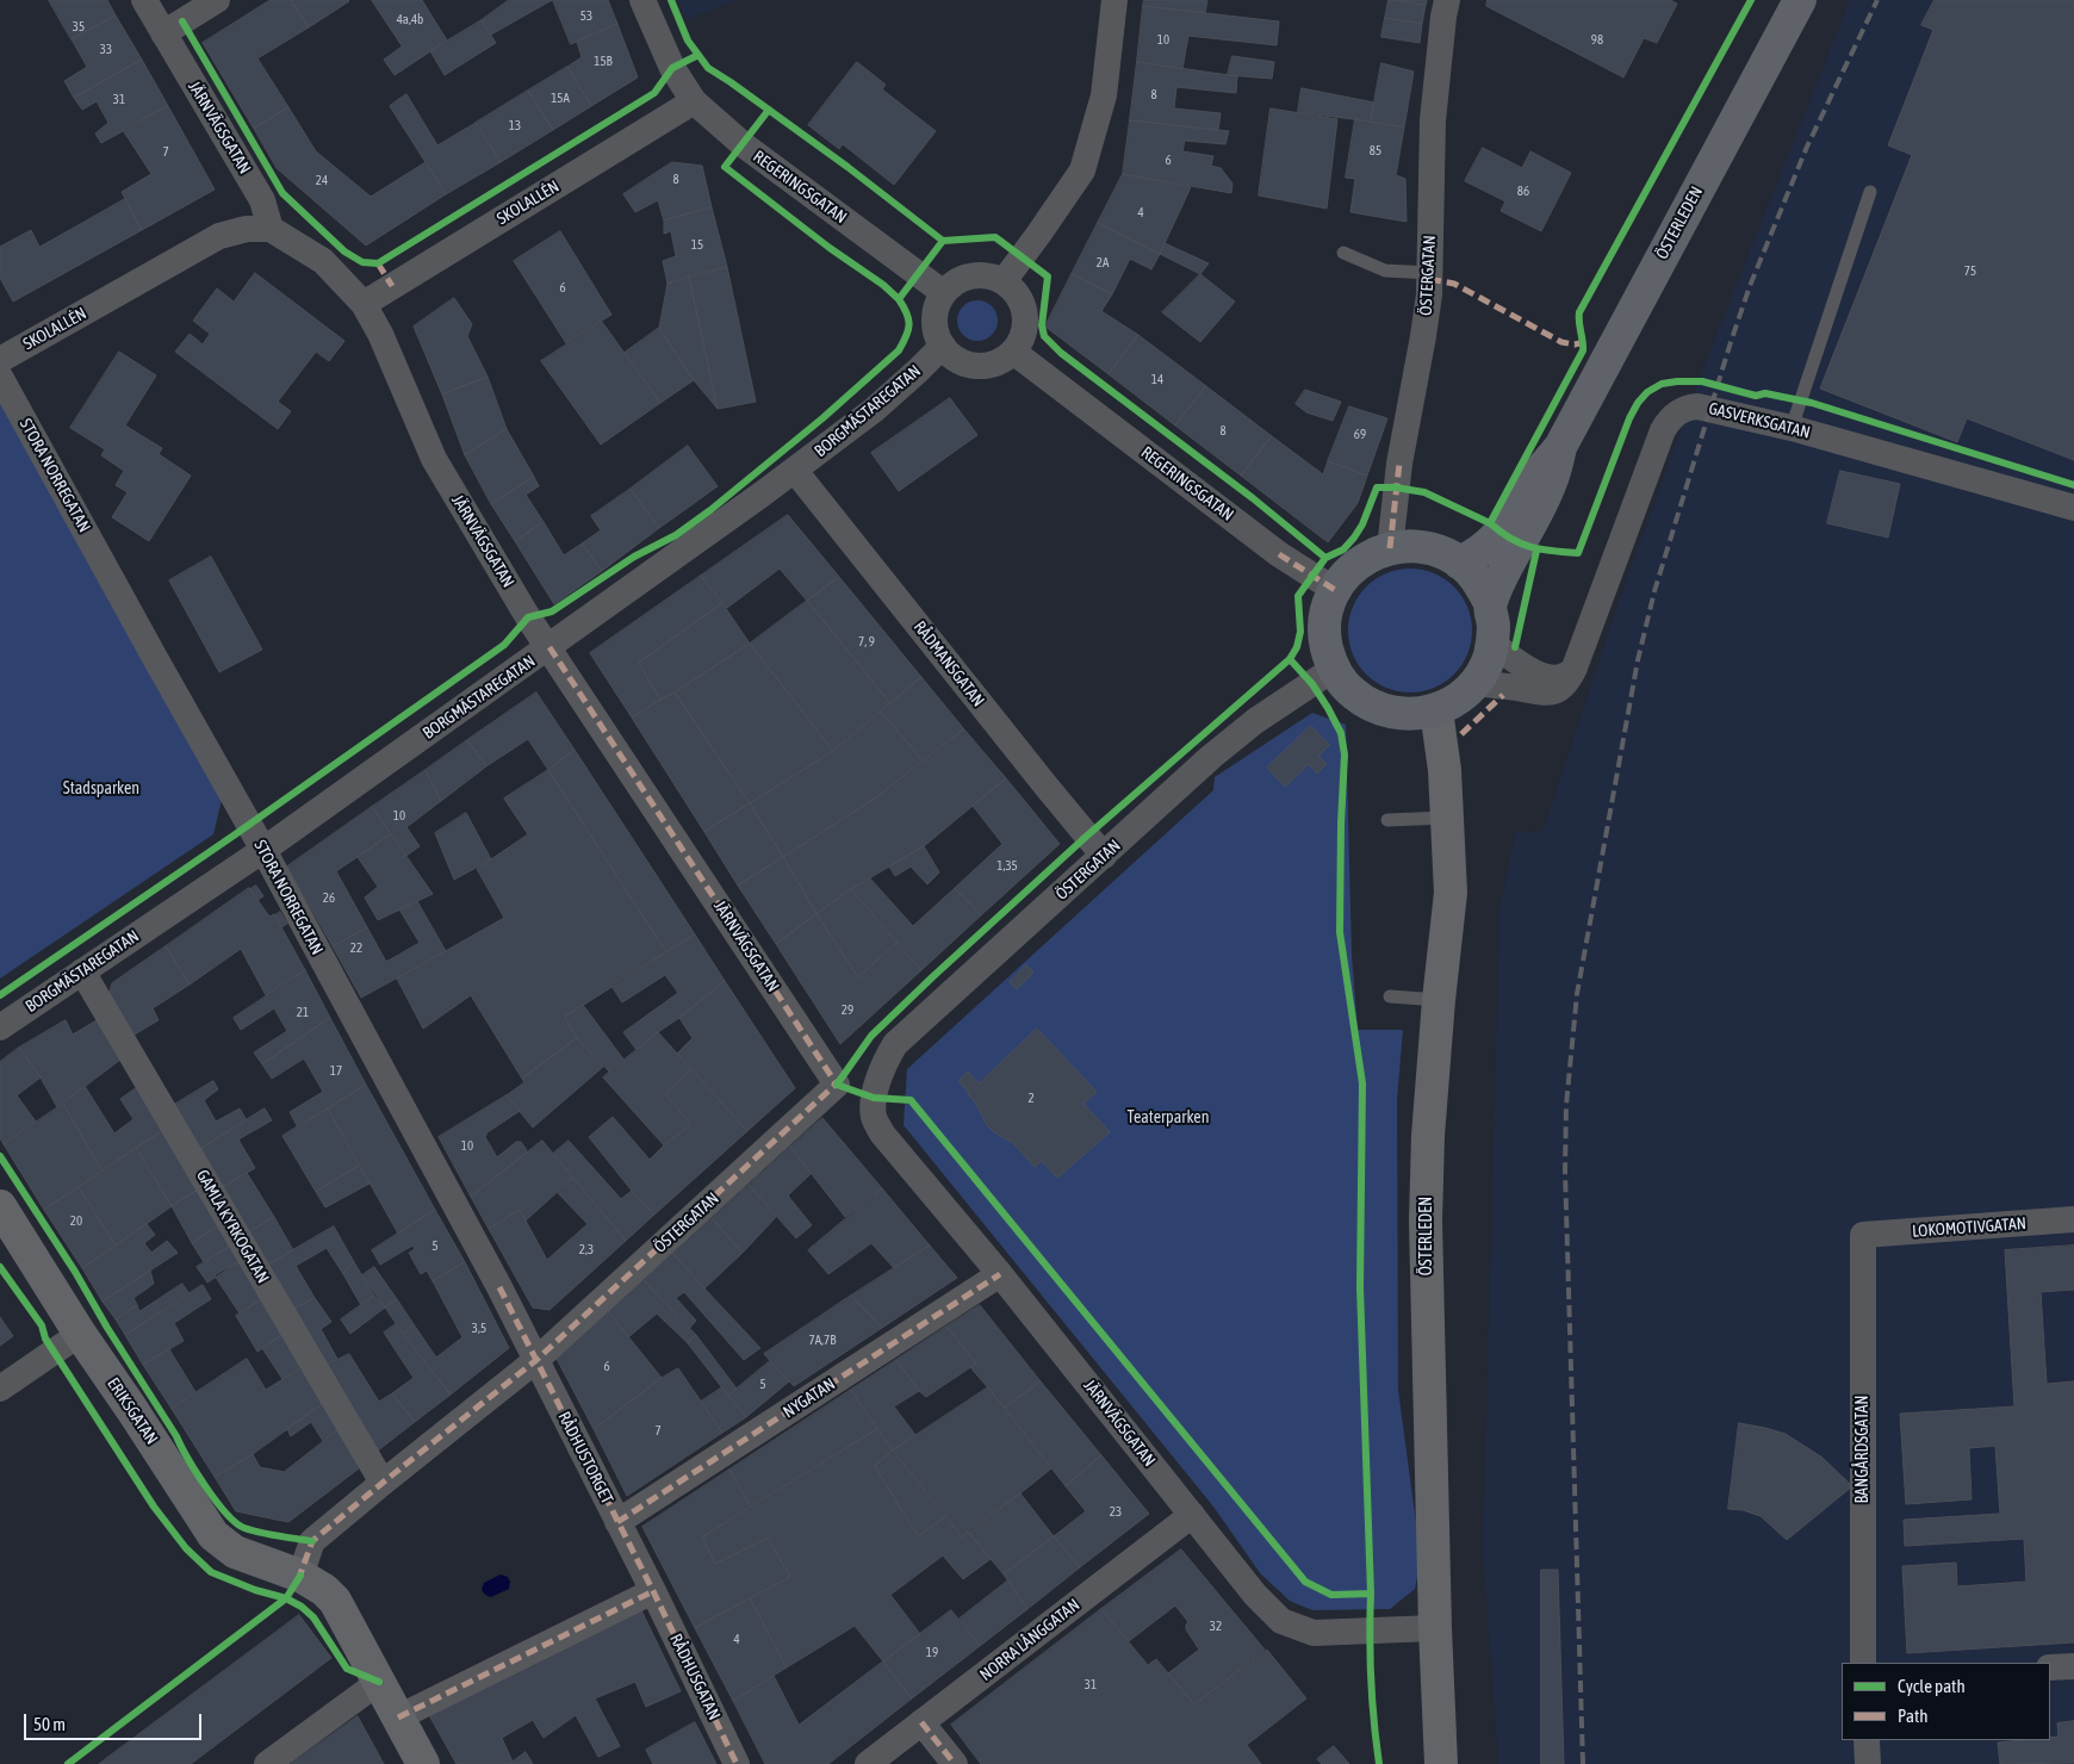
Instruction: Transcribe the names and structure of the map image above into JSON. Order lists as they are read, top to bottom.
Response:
{
  "streets": {
    "main road": ["ÖSTERLEDEN"],
    "street": [
      "JÄRNVÄGSGATAN",
      "REGERINGSGATAN",
      "SKOLALLÉN",
      "ÖSTERGATAN",
      "BORGMÄSTAREGATAN",
      "GASVERKSGATAN",
      "STORA NORREGATAN",
      "RÅDMANSGATAN",
      "GAMLA KYRKOGATAN",
      "LOKOMOTIVGATAN",
      "NYGATAN",
      "ERIKSGATAN",
      "BANGÅRDSGATAN",
      "RÅDHUSTORGET",
      "NORRA LÅNGGATAN",
      "RÅDHUSGATAN"
    ]
  },
  "crossings": [
    ["JÄRNVÄGSGATAN", "SKOLALLÉN"],
    ["JÄRNVÄGSGATAN", "ÖSTERLEDEN"],
    ["JÄRNVÄGSGATAN", "ÖSTERGATAN"],
    ["JÄRNVÄGSGATAN", "BORGMÄSTAREGATAN"],
    ["JÄRNVÄGSGATAN", "NYGATAN"],
    ["JÄRNVÄGSGATAN", "NORRA LÅNGGATAN"],
    ["REGERINGSGATAN", "SKOLALLÉN"],
    ["REGERINGSGATAN", "ÖSTERLEDEN"],
    ["REGERINGSGATAN", "ÖSTERGATAN"],
    ["REGERINGSGATAN", "BORGMÄSTAREGATAN"],
    ["REGERINGSGATAN", "GASVERKSGATAN"],
    ["ÖSTERLEDEN", "ÖSTERGATAN"],
    ["ÖSTERLEDEN", "GASVERKSGATAN"],
    ["ÖSTERGATAN", "GASVERKSGATAN"],
    ["ÖSTERGATAN", "STORA NORREGATAN"],
    ["ÖSTERGATAN", "RÅDMANSGATAN"],
    ["ÖSTERGATAN", "RÅDHUSTORGET"],
    ["BORGMÄSTAREGATAN", "STORA NORREGATAN"],
    ["BORGMÄSTAREGATAN", "RÅDMANSGATAN"],
    ["BORGMÄSTAREGATAN", "GAMLA KYRKOGATAN"],
    ["STORA NORREGATAN", "RÅDHUSTORGET"],
    ["LOKOMOTIVGATAN", "BANGÅRDSGATAN"],
    ["NYGATAN", "RÅDHUSTORGET"],
    ["RÅDHUSTORGET", "RÅDHUSGATAN"]
  ],
  "parks": ["Stadsparken", "Teaterparken"],
  "house_numbers": [
    "53",
    "4a,4b",
    "35",
    "10",
    "98",
    "33",
    "15B",
    "8",
    "15A",
    "31",
    "13",
    "85",
    "7",
    "6",
    "8",
    "24",
    "86",
    "4",
    "15",
    "2A",
    "75",
    "6",
    "14",
    "8",
    "69",
    "7, 9",
    "10",
    "1,35",
    "26",
    "22",
    "29",
    "21",
    "17",
    "2",
    "10",
    "20",
    "5",
    "2,3",
    "3,5",
    "7A,7B",
    "6",
    "5",
    "7",
    "23",
    "32",
    "4",
    "19",
    "31"
  ],
  "legend": ["Cycle path", "Path"],
  "scale_bar": "50 m"
}
